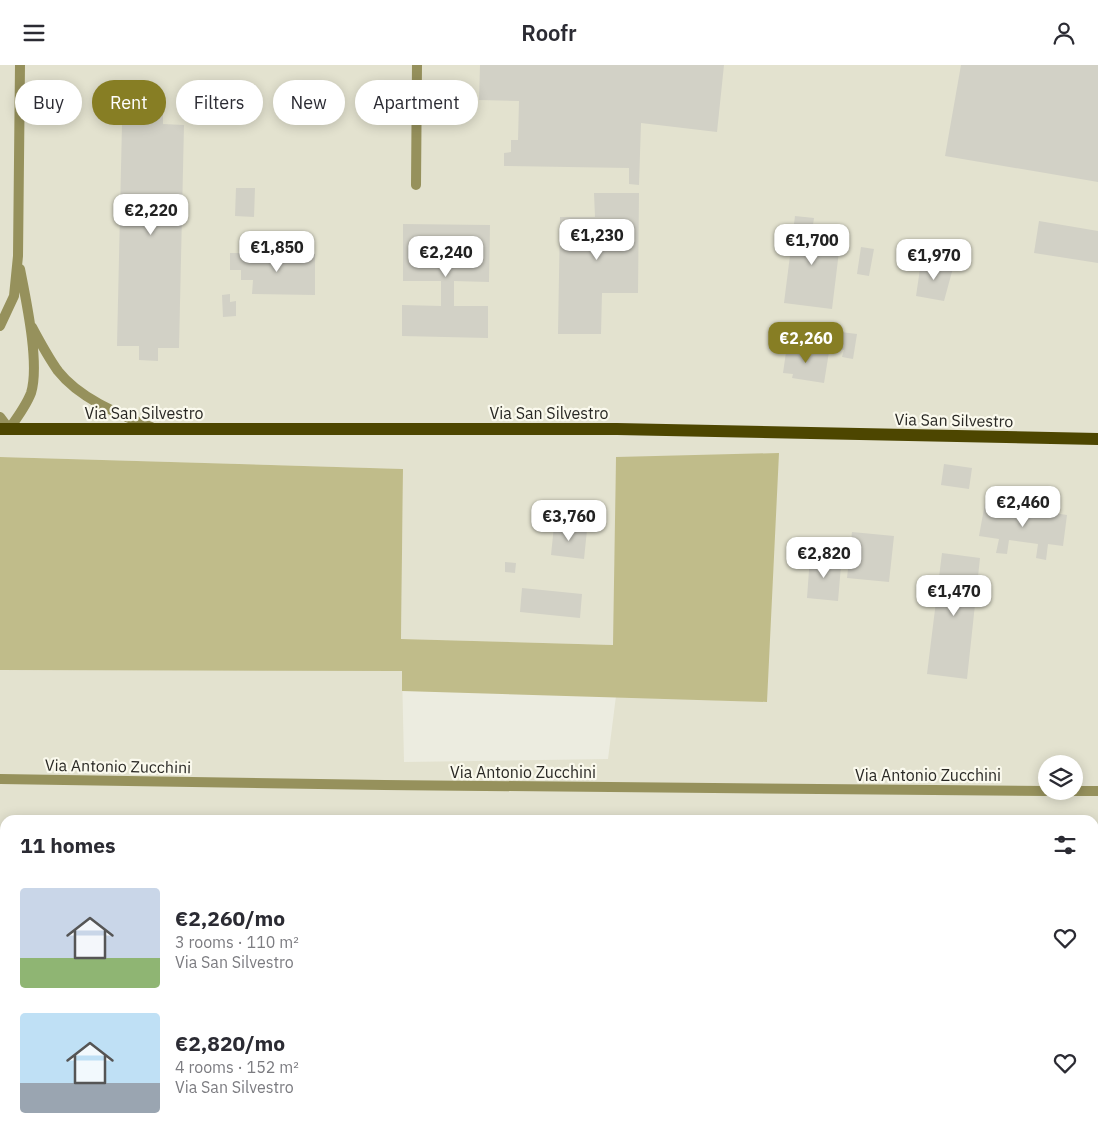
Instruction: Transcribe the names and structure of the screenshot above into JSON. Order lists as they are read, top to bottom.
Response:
{
  "streets": {
    "main road": ["Via San Silvestro"],
    "street": ["Via Antonio Zucchini"]
  },
  "page": {
    "header": "Roofr",
    "chip": [
      "Buy",
      "Rent",
      "Filters",
      "New",
      "Apartment"
    ],
    "price": [
      "€2,220",
      "€1,230",
      "€1,700",
      "€1,850",
      "€2,240",
      "€1,970",
      "€2,260",
      "€2,460",
      "€3,760",
      "€2,820",
      "€1,470"
    ],
    "heading": "11 homes",
    "list": [
      {
        "name": "€2,260/mo",
        "note": "3 rooms · 110 m² · Via San Silvestro"
      },
      {
        "name": "€2,820/mo",
        "note": "4 rooms · 152 m² · Via San Silvestro"
      }
    ]
  }
}
